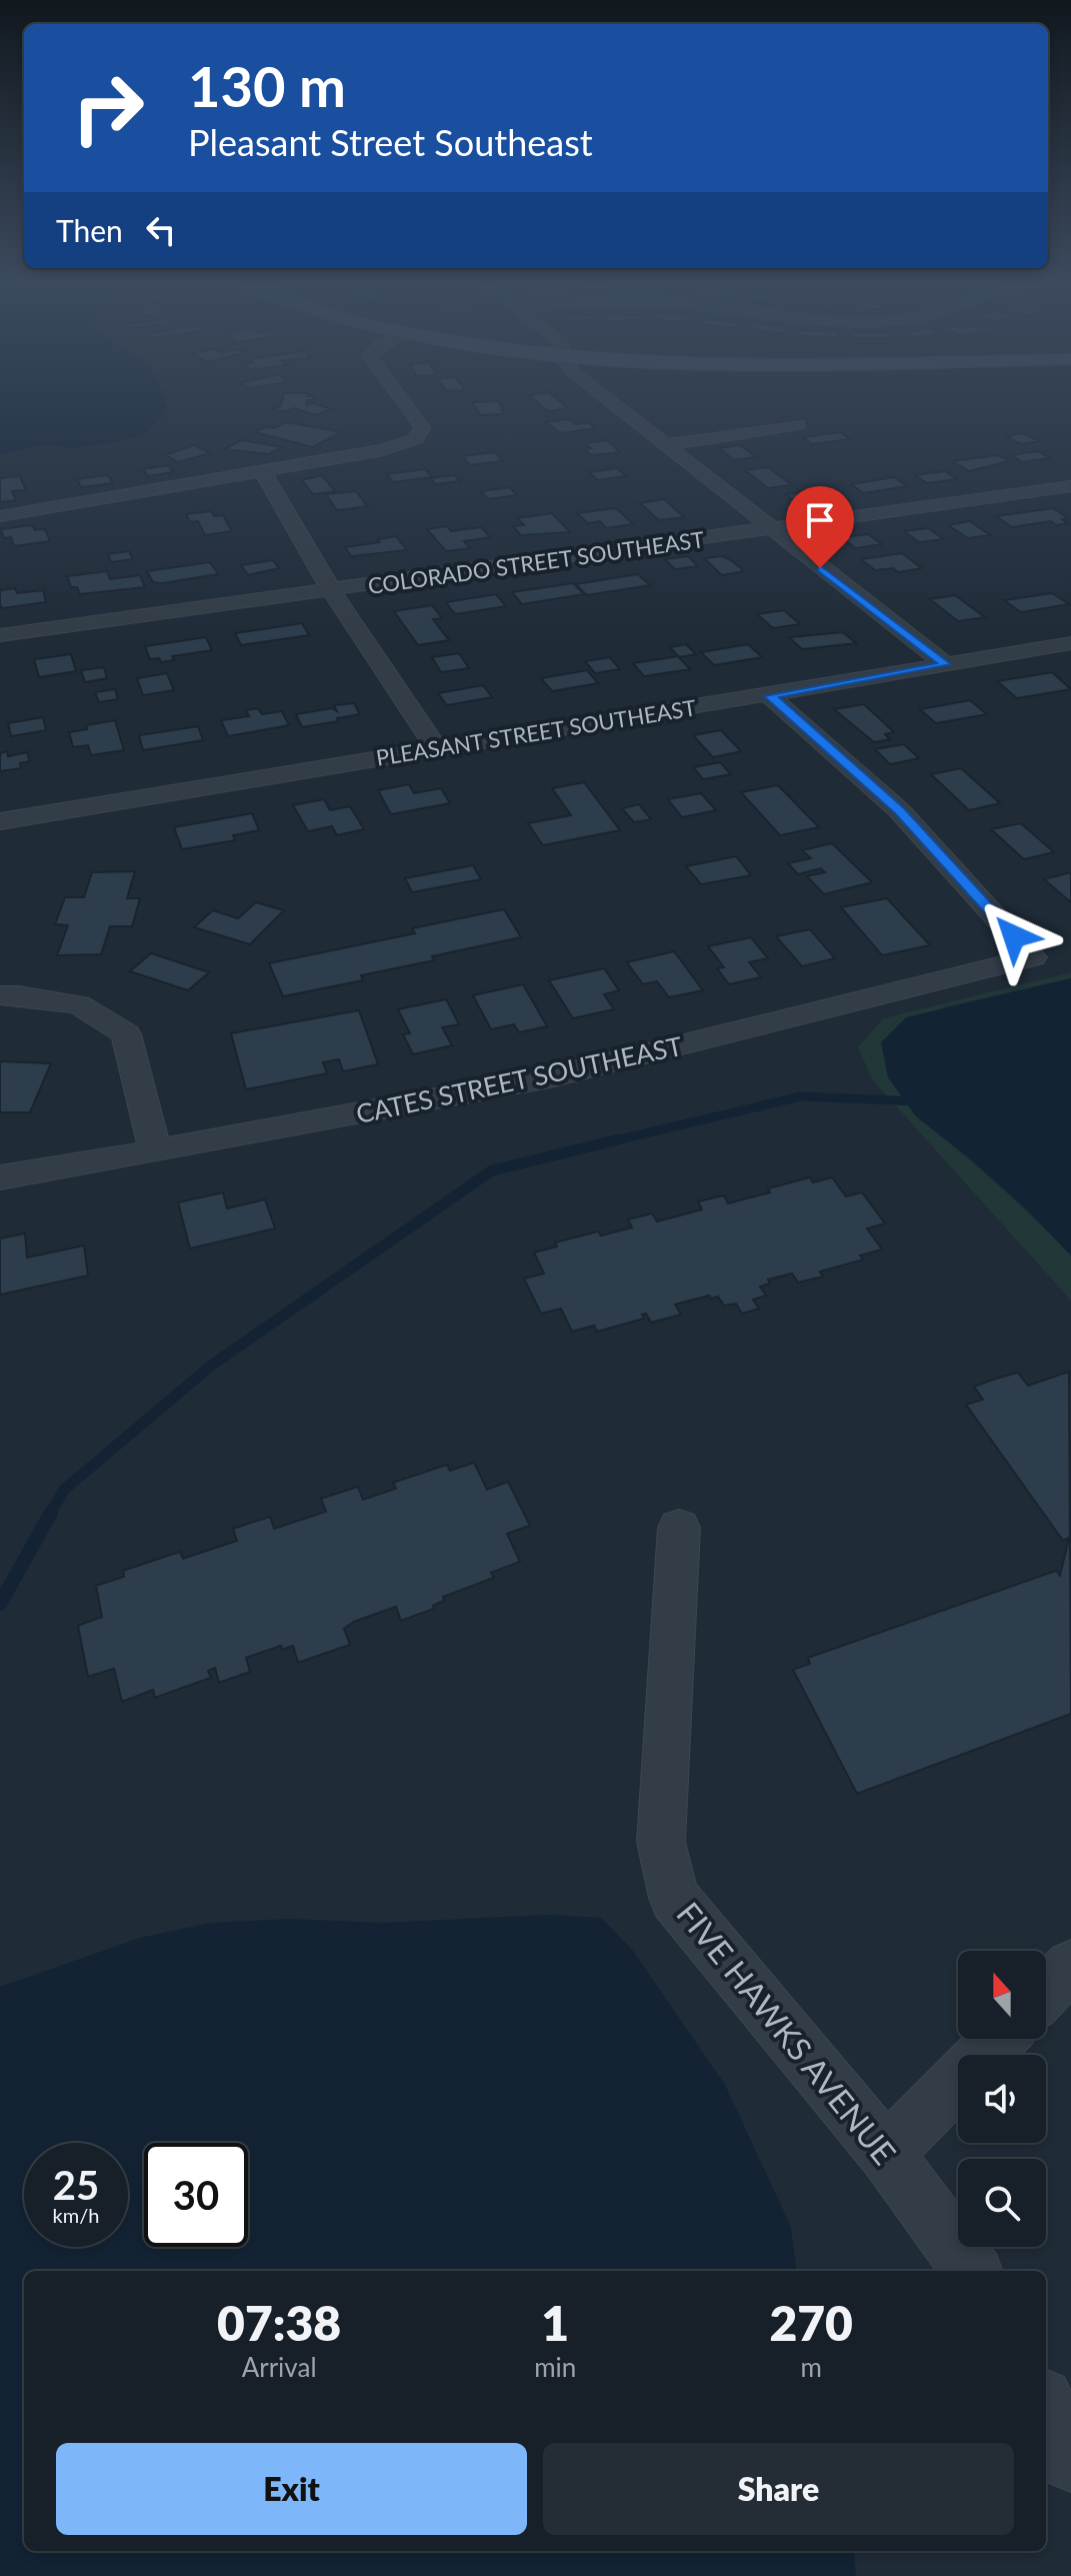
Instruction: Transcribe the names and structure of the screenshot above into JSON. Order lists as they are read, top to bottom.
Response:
{
  "streets": {
    "street": [
      "COLORADO STREET SOUTHEAST",
      "PLEASANT STREET SOUTHEAST",
      "CATES STREET SOUTHEAST",
      "FIVE HAWKS AVENUE"
    ]
  },
  "crossings": [
    ["PLEASANT STREET SOUTHEAST", "CATES STREET SOUTHEAST"]
  ],
  "north": "top",
  "page": {
    "turn": ["130 m", "Pleasant Street Southeast"],
    "then": "Then",
    "speed": "25 km/h",
    "limit": "30",
    "eta": [
      "07:38",
      "Arrival",
      "1",
      "min",
      "270",
      "m"
    ],
    "buttons": ["Exit", "Share"]
  }
}
